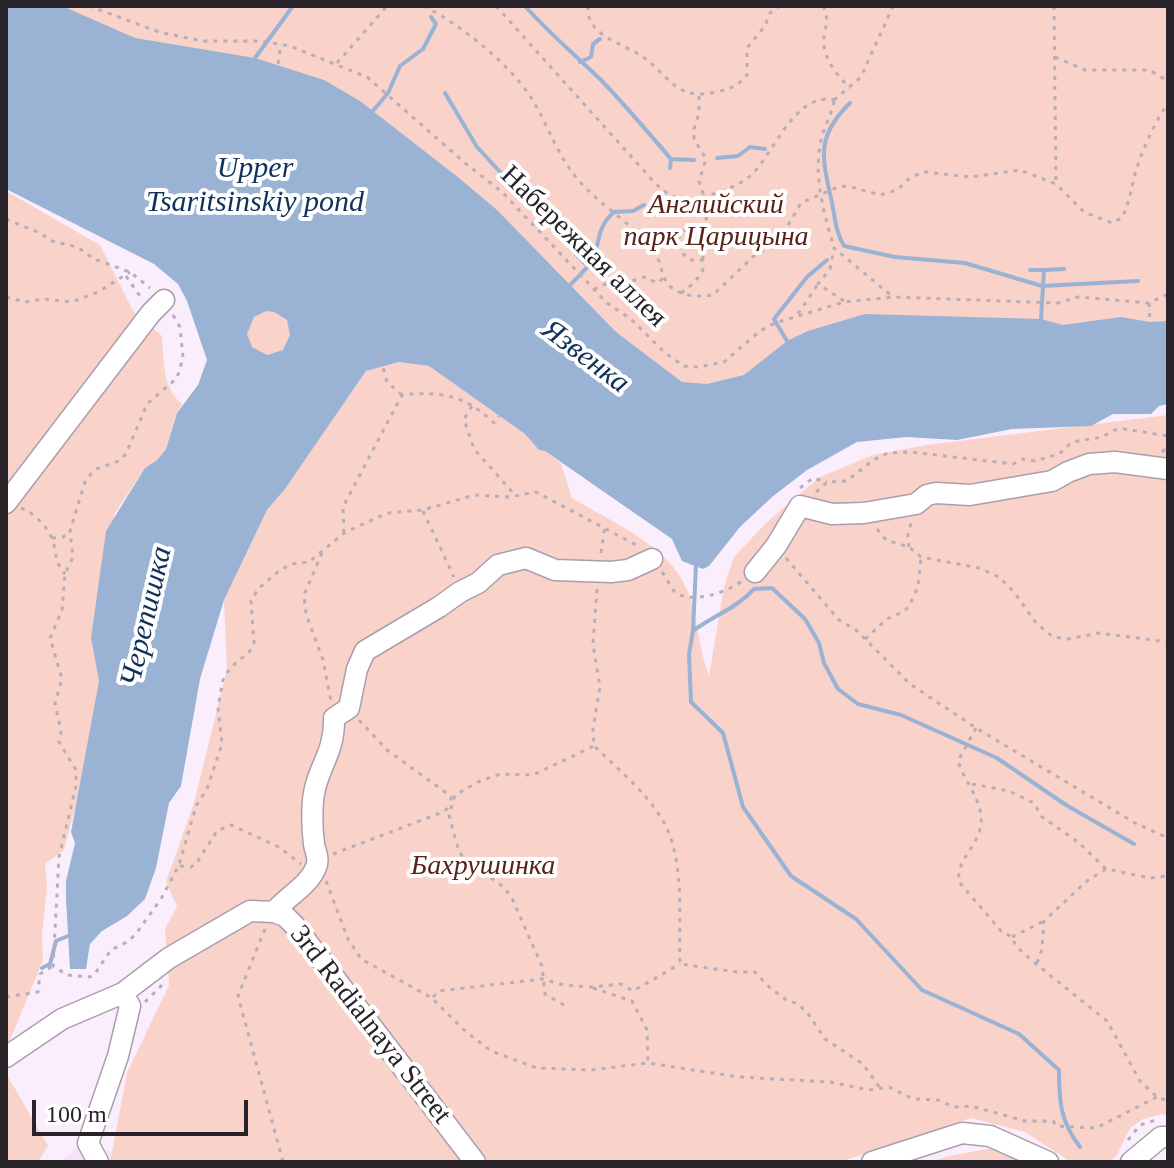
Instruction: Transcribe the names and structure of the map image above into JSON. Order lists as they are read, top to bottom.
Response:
{
  "streets": {
    "street": ["3rd Radialnaya Street"],
    "path": ["Набережная аллея"]
  },
  "water": ["Upper Tsaritsinskiy pond", "Язвенка", "Черепишка"],
  "parks": ["Английский парк Царицына", "Бахрушинка"],
  "scale_bar": "100 m"
}
